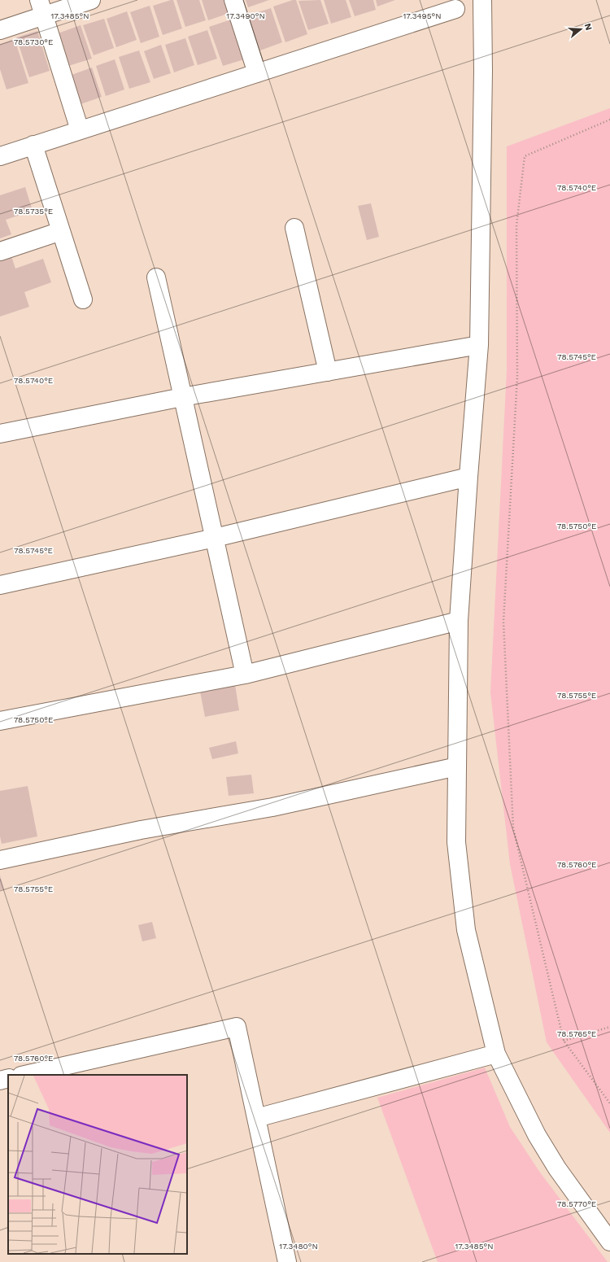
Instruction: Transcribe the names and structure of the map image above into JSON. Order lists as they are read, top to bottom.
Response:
{
  "north": "right",
  "coordinates": [
    "17.3485°N",
    "17.3490°N",
    "17.3495°N",
    "78.5730°E",
    "78.5740°E",
    "78.5735°E",
    "78.5745°E",
    "78.5750°E",
    "78.5755°E",
    "78.5760°E",
    "78.5765°E",
    "78.5770°E",
    "17.3480°N"
  ]
}
